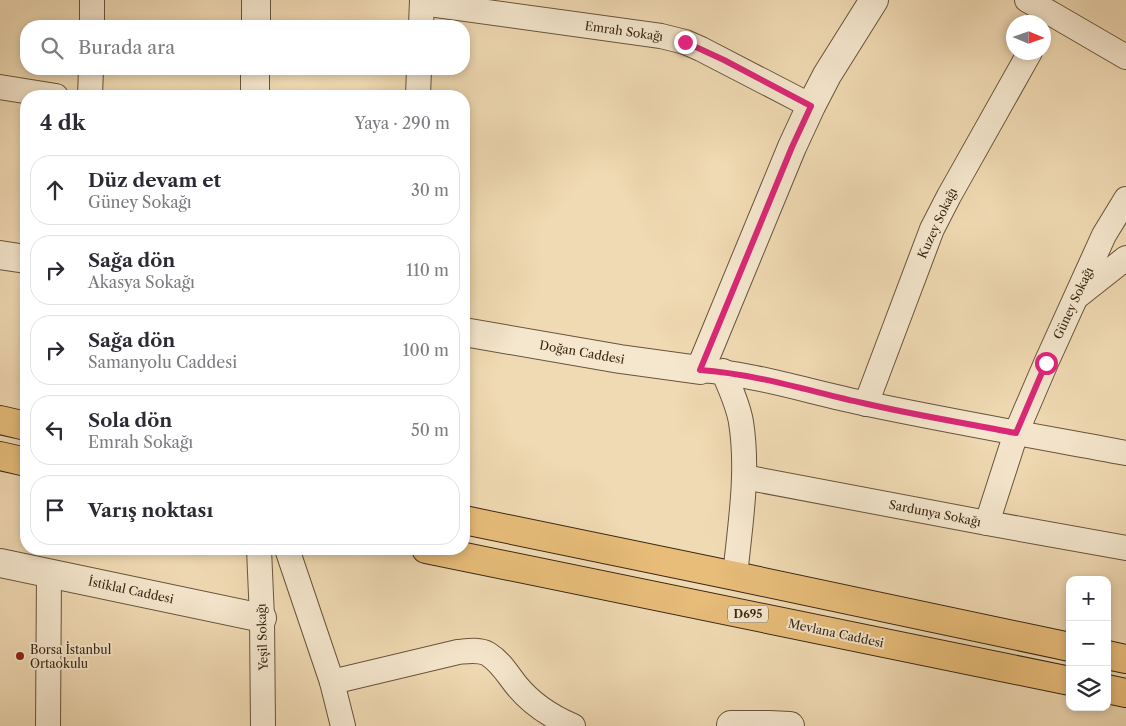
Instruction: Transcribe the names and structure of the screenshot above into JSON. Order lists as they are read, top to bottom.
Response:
{
  "streets": {
    "main road": ["D695", "Mevlana Caddesi"],
    "street": [
      "Emrah Sokağı",
      "Kuzey Sokağı",
      "Güney Sokağı",
      "Doğan Caddesi",
      "Sardunya Sokağı",
      "İstiklal Caddesi",
      "Yeşil Sokağı"
    ]
  },
  "crossings": [
    ["Güney Sokağı", "Sardunya Sokağı"],
    ["İstiklal Caddesi", "Yeşil Sokağı"]
  ],
  "places": ["Borsa İstanbul Ortaokulu"],
  "north": "right",
  "page": {
    "search": "Burada ara",
    "heading": ["4 dk", "Yaya · 290 m"],
    "list": [
      ["Düz devam et", "Güney Sokağı", "30 m"],
      ["Sağa dön", "Akasya Sokağı", "110 m"],
      ["Sağa dön", "Samanyolu Caddesi", "100 m"],
      ["Sola dön", "Emrah Sokağı", "50 m"],
      "Varış noktası"
    ],
    "map_buttons": ["+", "−"]
  }
}
